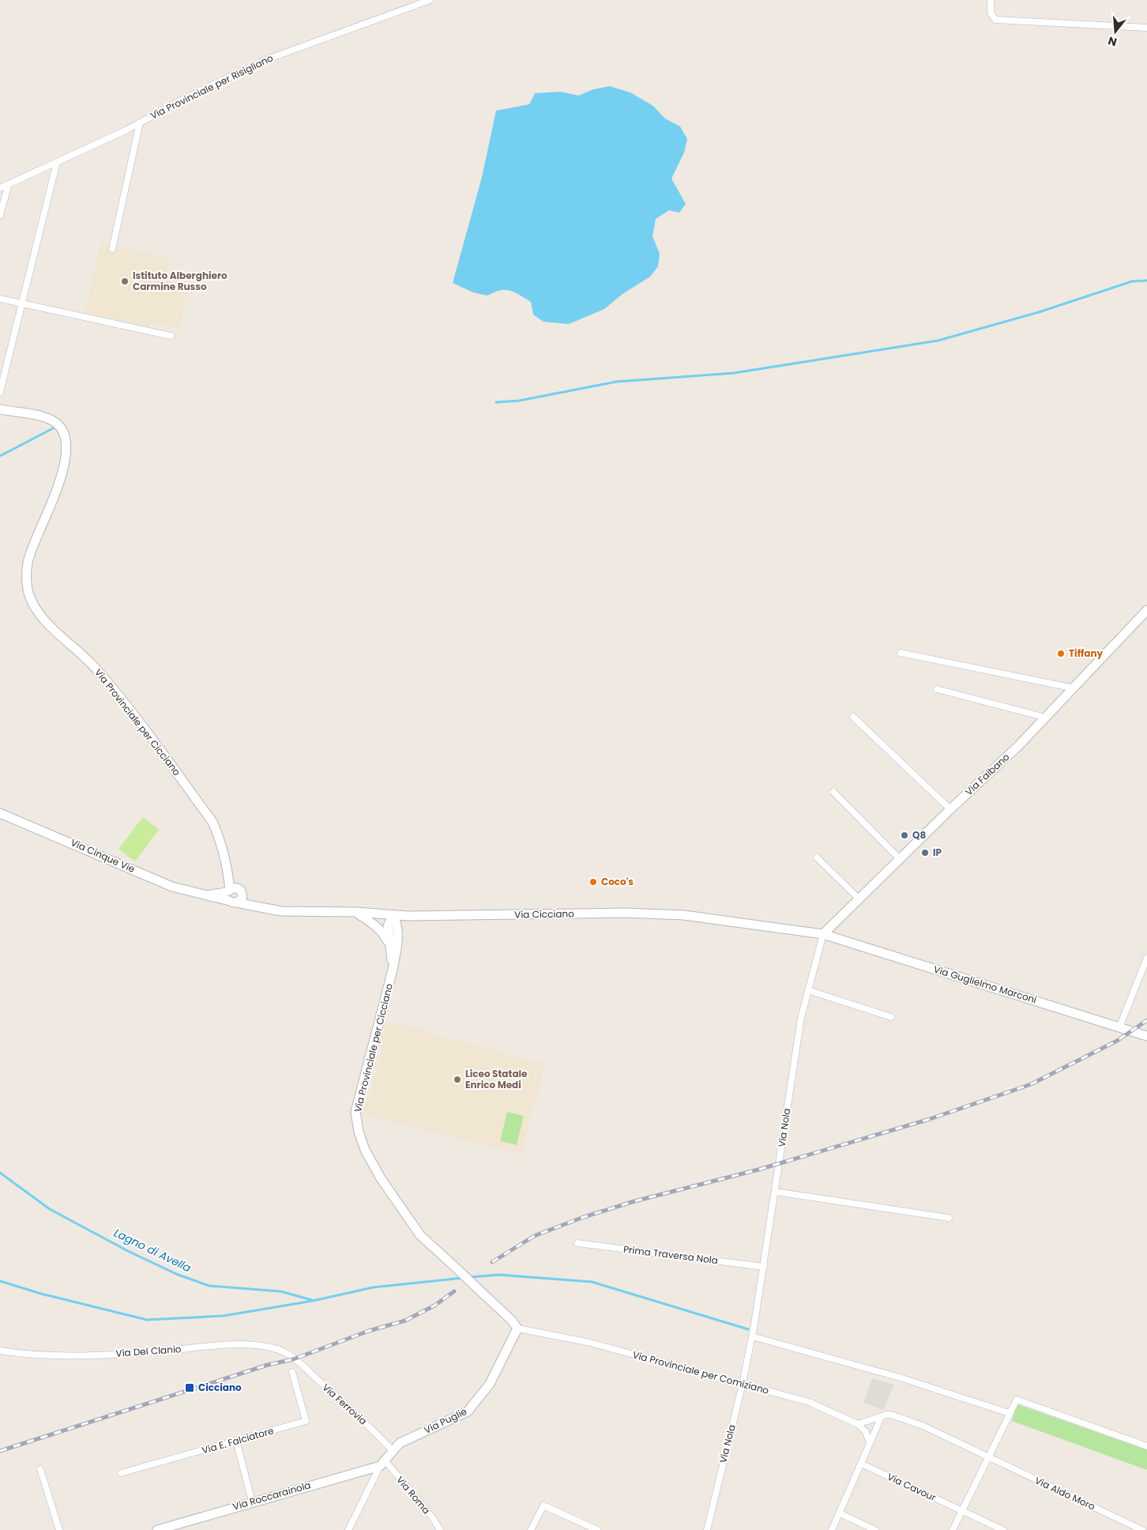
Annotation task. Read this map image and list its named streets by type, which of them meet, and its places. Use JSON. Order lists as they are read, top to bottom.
{
  "streets": {
    "street": [
      "Via Provinciale per Risigliano",
      "Via Provinciale per Cicciano",
      "Via Faibano",
      "Via Cinque Vie",
      "Via Cicciano",
      "Via Guglielmo Marconi",
      "Via Nola",
      "Prima Traversa Nola",
      "Via Del Clanio",
      "Via Provinciale per Comiziano",
      "Via Ferrovia",
      "Via Puglie",
      "Via E. Falciatore",
      "Via Cavour",
      "Via Aldo Moro",
      "Via Roma",
      "Via Roccarainola"
    ]
  },
  "crossings": [
    ["Via Provinciale per Cicciano", "Via Cinque Vie"],
    ["Via Provinciale per Cicciano", "Via Cicciano"],
    ["Via Provinciale per Cicciano", "Via Provinciale per Comiziano"],
    ["Via Provinciale per Cicciano", "Via Puglie"],
    ["Via Faibano", "Via Cicciano"],
    ["Via Faibano", "Via Guglielmo Marconi"],
    ["Via Faibano", "Via Nola"],
    ["Via Cinque Vie", "Via Cicciano"],
    ["Via Cicciano", "Via Guglielmo Marconi"],
    ["Via Cicciano", "Via Nola"],
    ["Via Guglielmo Marconi", "Via Nola"],
    ["Via Nola", "Prima Traversa Nola"],
    ["Via Nola", "Via Provinciale per Comiziano"],
    ["Via Del Clanio", "Via Ferrovia"],
    ["Via Provinciale per Comiziano", "Via Puglie"],
    ["Via Ferrovia", "Via Puglie"],
    ["Via Puglie", "Via Roma"],
    ["Via Puglie", "Via Roccarainola"],
    ["Via Roma", "Via Roccarainola"]
  ],
  "water": ["Lagno di Avella"],
  "places": {
    "other": [
      "Istituto Alberghiero Carmine Russo",
      "Tiffany",
      "Q8",
      "IP",
      "Coco's",
      "Liceo Statale Enrico Medi"
    ],
    "transit": ["Cicciano"]
  },
  "north": "bottom"
}
